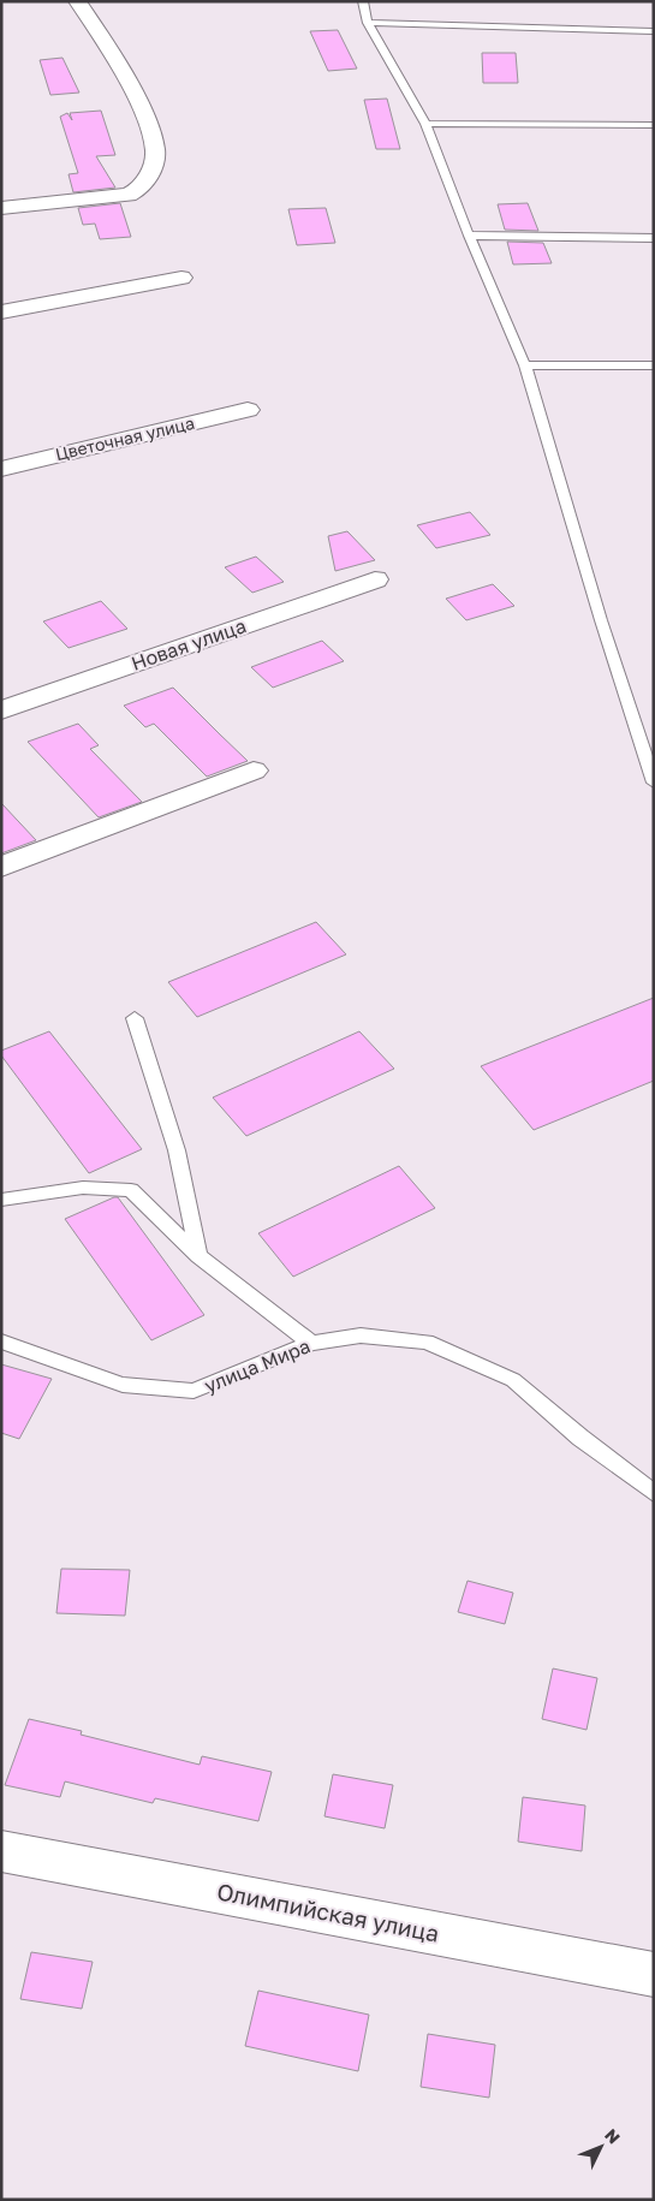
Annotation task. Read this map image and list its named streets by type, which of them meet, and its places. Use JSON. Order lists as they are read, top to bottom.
{
  "streets": {
    "street": ["Цветочная улица", "Новая улица", "Олимпийская улица"],
    "lane": ["улица Мира"]
  },
  "north": "top right"
}
